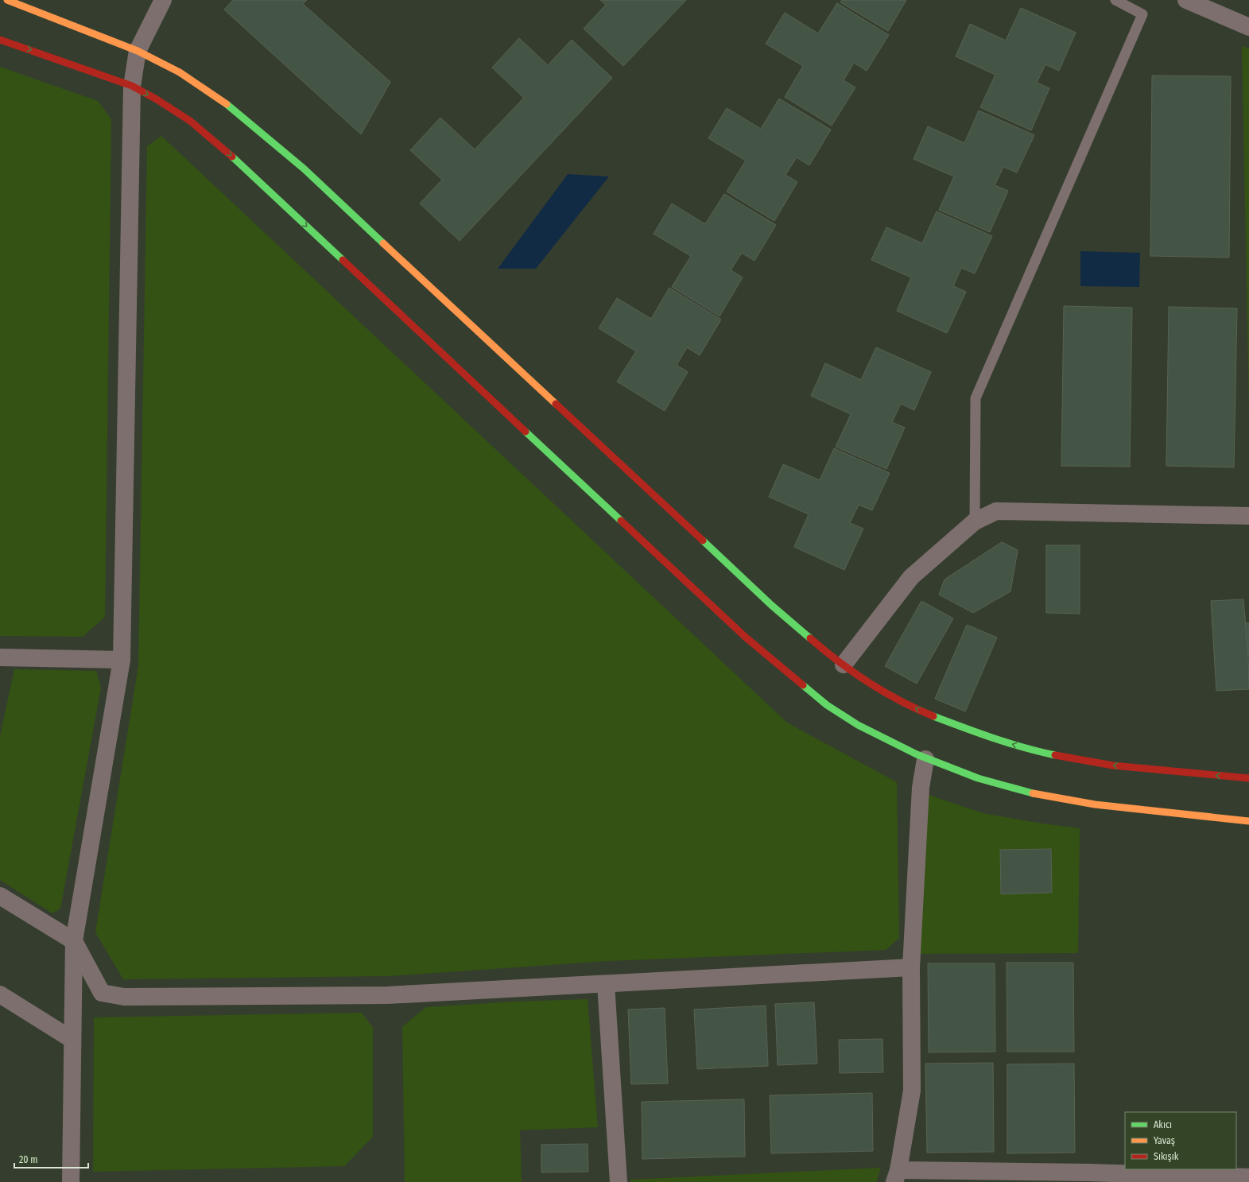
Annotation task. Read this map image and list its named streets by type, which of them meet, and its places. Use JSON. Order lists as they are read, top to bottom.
{
  "legend": ["Akıcı", "Yavaş", "Sıkışık"],
  "scale_bar": "20 m"
}
